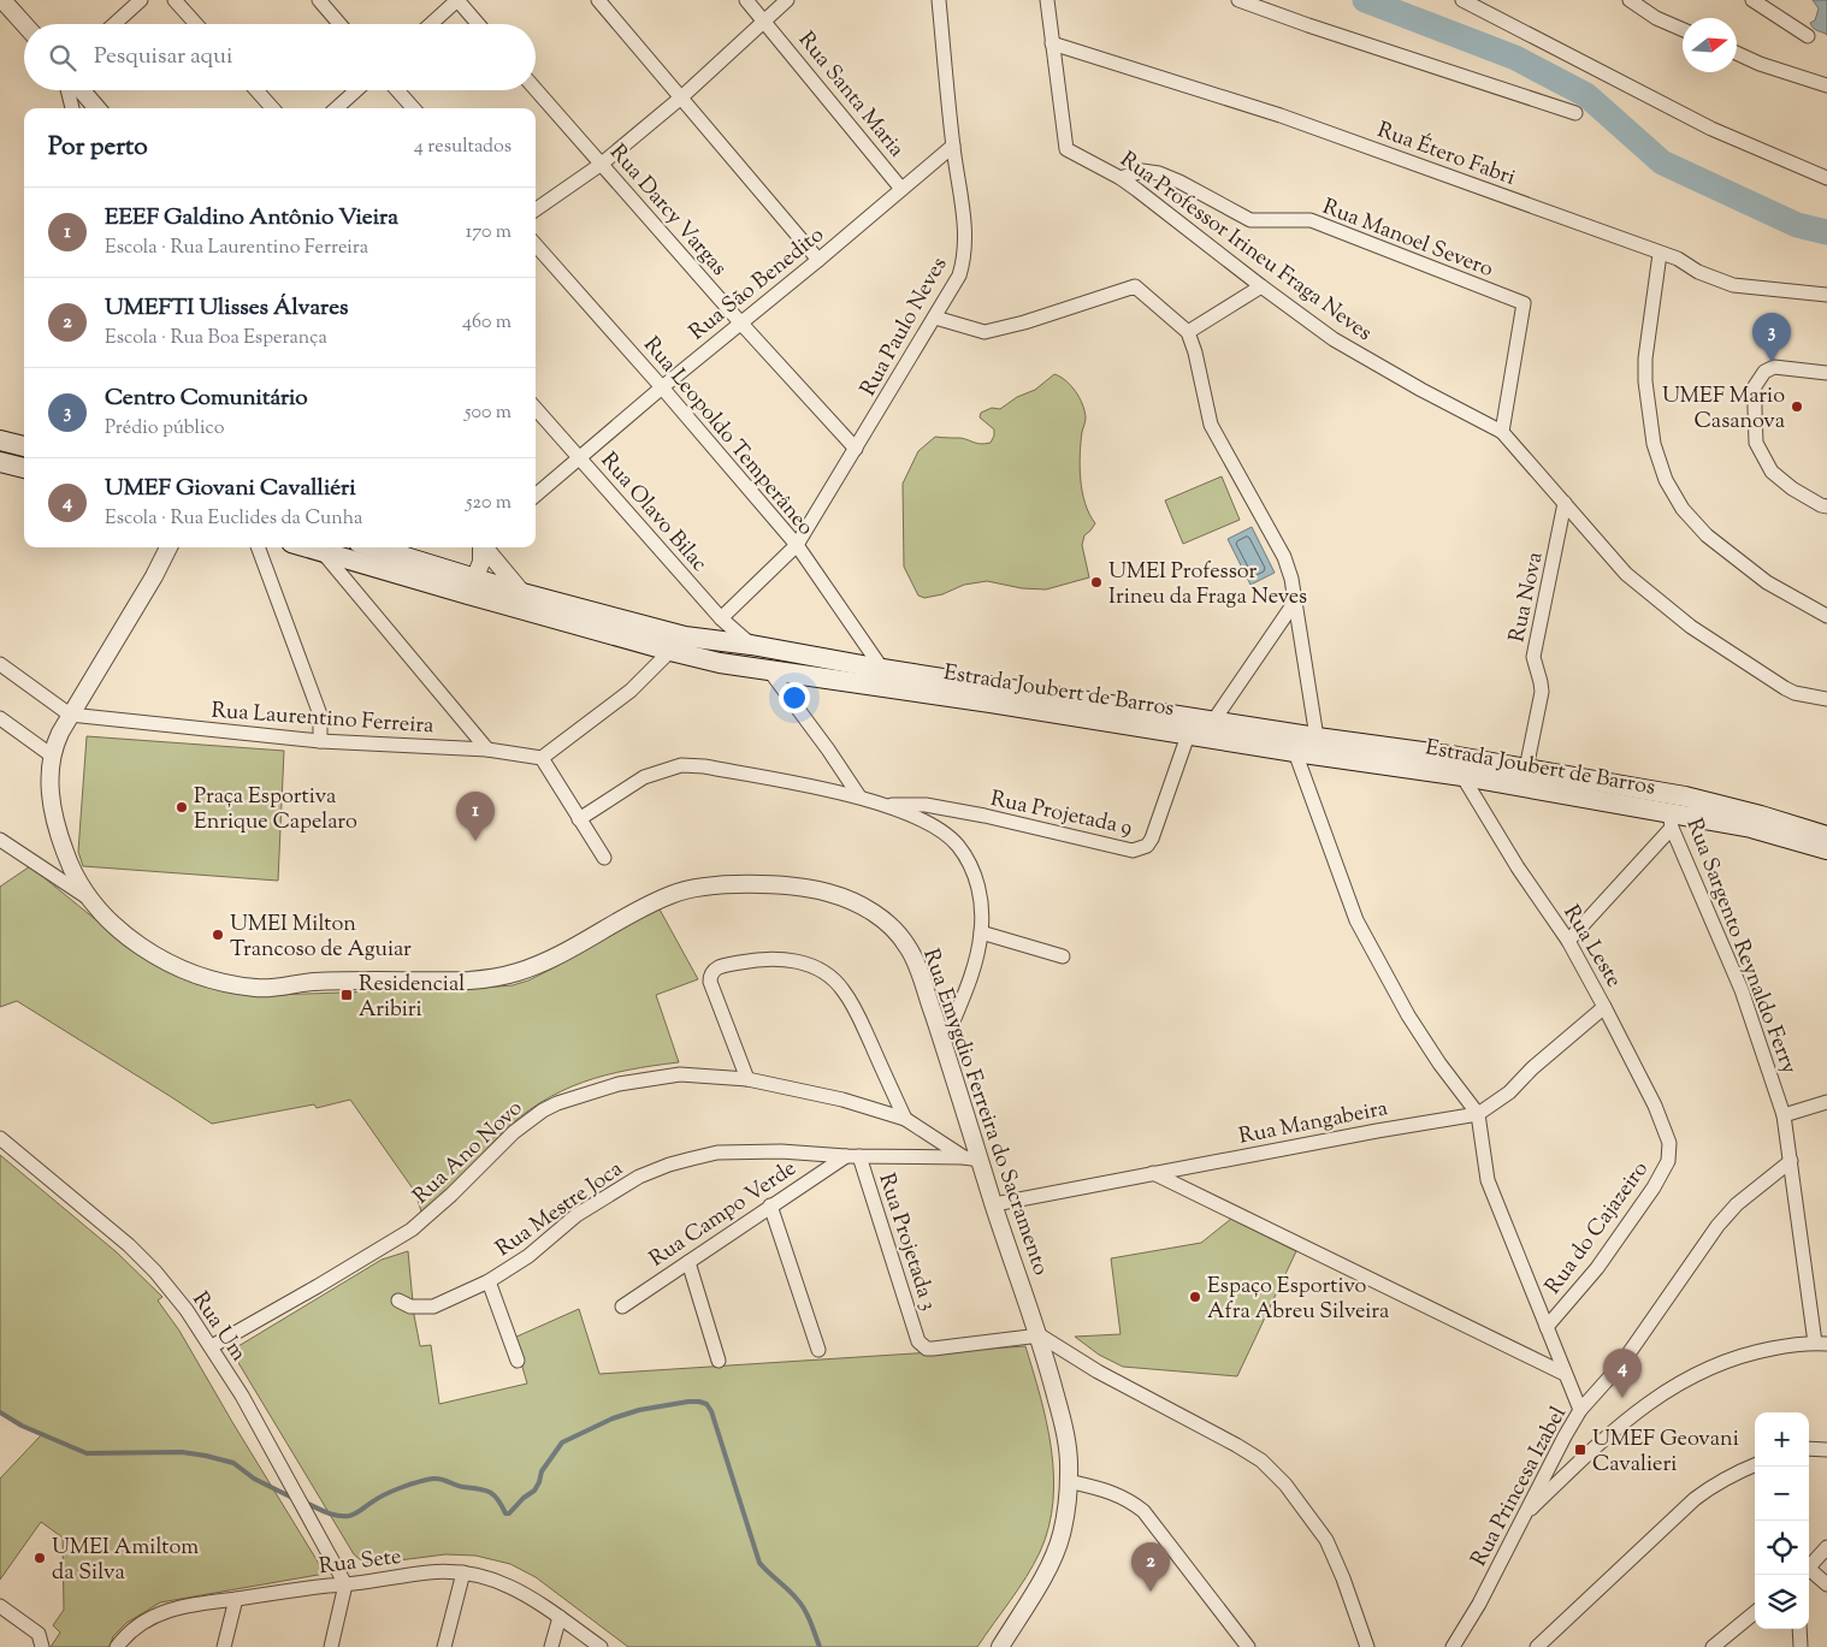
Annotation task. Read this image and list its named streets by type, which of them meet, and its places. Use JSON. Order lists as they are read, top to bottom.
{
  "streets": {
    "main road": ["Estrada Joubert de Barros"],
    "street": [
      "Rua Santa Maria",
      "Rua Étero Fabri",
      "Rua Darcy Vargas",
      "Rua Manoel Severo",
      "Rua Professor Irineu Fraga Neves",
      "Rua São Benedito",
      "Rua Paulo Neves",
      "Rua Leopoldo Temperâneo",
      "Rua Olavo Bilac",
      "Rua Nova",
      "Rua Laurentino Ferreira",
      "Rua Projetada 9",
      "Rua Leste",
      "Rua Sargento Reynaldo Ferry",
      "Rua Emygdio Ferreira do Sacramento",
      "Rua Mangabeira",
      "Rua Ano Novo",
      "Rua Mestre Joca",
      "Rua Campo Verde",
      "Rua do Cajazeiro",
      "Rua Projetada 3",
      "Rua Um",
      "Rua Princesa Izabel",
      "Rua Sete"
    ]
  },
  "crossings": [
    ["Rua Santa Maria", "Rua São Benedito"],
    ["Rua Étero Fabri", "Rua Professor Irineu Fraga Neves"],
    ["Rua Darcy Vargas", "Rua São Benedito"],
    ["Rua Darcy Vargas", "Rua Paulo Neves"],
    ["Rua Manoel Severo", "Rua Professor Irineu Fraga Neves"],
    ["Rua Professor Irineu Fraga Neves", "Rua Nova"],
    ["Rua São Benedito", "Rua Paulo Neves"],
    ["Rua São Benedito", "Rua Leopoldo Temperâneo"],
    ["Rua São Benedito", "Rua Olavo Bilac"],
    ["Rua Paulo Neves", "Rua Leopoldo Temperâneo"],
    ["Rua Paulo Neves", "Rua Olavo Bilac"],
    ["Rua Leopoldo Temperâneo", "Estrada Joubert de Barros"],
    ["Rua Olavo Bilac", "Estrada Joubert de Barros"],
    ["Rua Nova", "Estrada Joubert de Barros"],
    ["Estrada Joubert de Barros", "Rua Projetada 9"],
    ["Estrada Joubert de Barros", "Rua Leste"],
    ["Estrada Joubert de Barros", "Rua Sargento Reynaldo Ferry"],
    ["Rua Laurentino Ferreira", "Rua Emygdio Ferreira do Sacramento"],
    ["Rua Leste", "Rua Mangabeira"],
    ["Rua Leste", "Rua do Cajazeiro"],
    ["Rua Sargento Reynaldo Ferry", "Rua Princesa Izabel"],
    ["Rua Emygdio Ferreira do Sacramento", "Rua Mangabeira"],
    ["Rua Emygdio Ferreira do Sacramento", "Rua Ano Novo"],
    ["Rua Emygdio Ferreira do Sacramento", "Rua Mestre Joca"],
    ["Rua Emygdio Ferreira do Sacramento", "Rua Projetada 3"],
    ["Rua Ano Novo", "Rua Mestre Joca"],
    ["Rua Ano Novo", "Rua Um"],
    ["Rua Mestre Joca", "Rua Campo Verde"],
    ["Rua Mestre Joca", "Rua Projetada 3"],
    ["Rua Campo Verde", "Rua Projetada 3"],
    ["Rua Um", "Rua Sete"]
  ],
  "places": {
    "other": [
      "UMEF Mario Casanova",
      "UMEI Professor Irineu da Fraga Neves",
      "Praça Esportiva Enrique Capelaro",
      "UMEI Milton Trancoso de Aguiar",
      "Espaço Esportivo Afra Abreu Silveira",
      "UMEI Amiltom da Silva"
    ],
    "transit": ["Residencial Aribiri", "UMEF Geovani Cavalieri"]
  },
  "north": "right",
  "page": {
    "search": "Pesquisar aqui",
    "heading": ["Por perto", "4 resultados"],
    "list": [
      {
        "mark": "1",
        "name": "EEEF Galdino Antônio Vieira",
        "note": "Escola · Rua Laurentino Ferreira",
        "value": "170 m"
      },
      {
        "mark": "2",
        "name": "UMEFTI Ulisses Álvares",
        "note": "Escola · Rua Boa Esperança",
        "value": "460 m"
      },
      {
        "mark": "3",
        "name": "Centro Comunitário",
        "note": "Prédio público",
        "value": "500 m"
      },
      {
        "mark": "4",
        "name": "UMEF Giovani Cavalliéri",
        "note": "Escola · Rua Euclides da Cunha",
        "value": "520 m"
      }
    ],
    "pins": [
      "3",
      "1",
      "4",
      "2"
    ],
    "map_buttons": ["+", "−"]
  }
}
